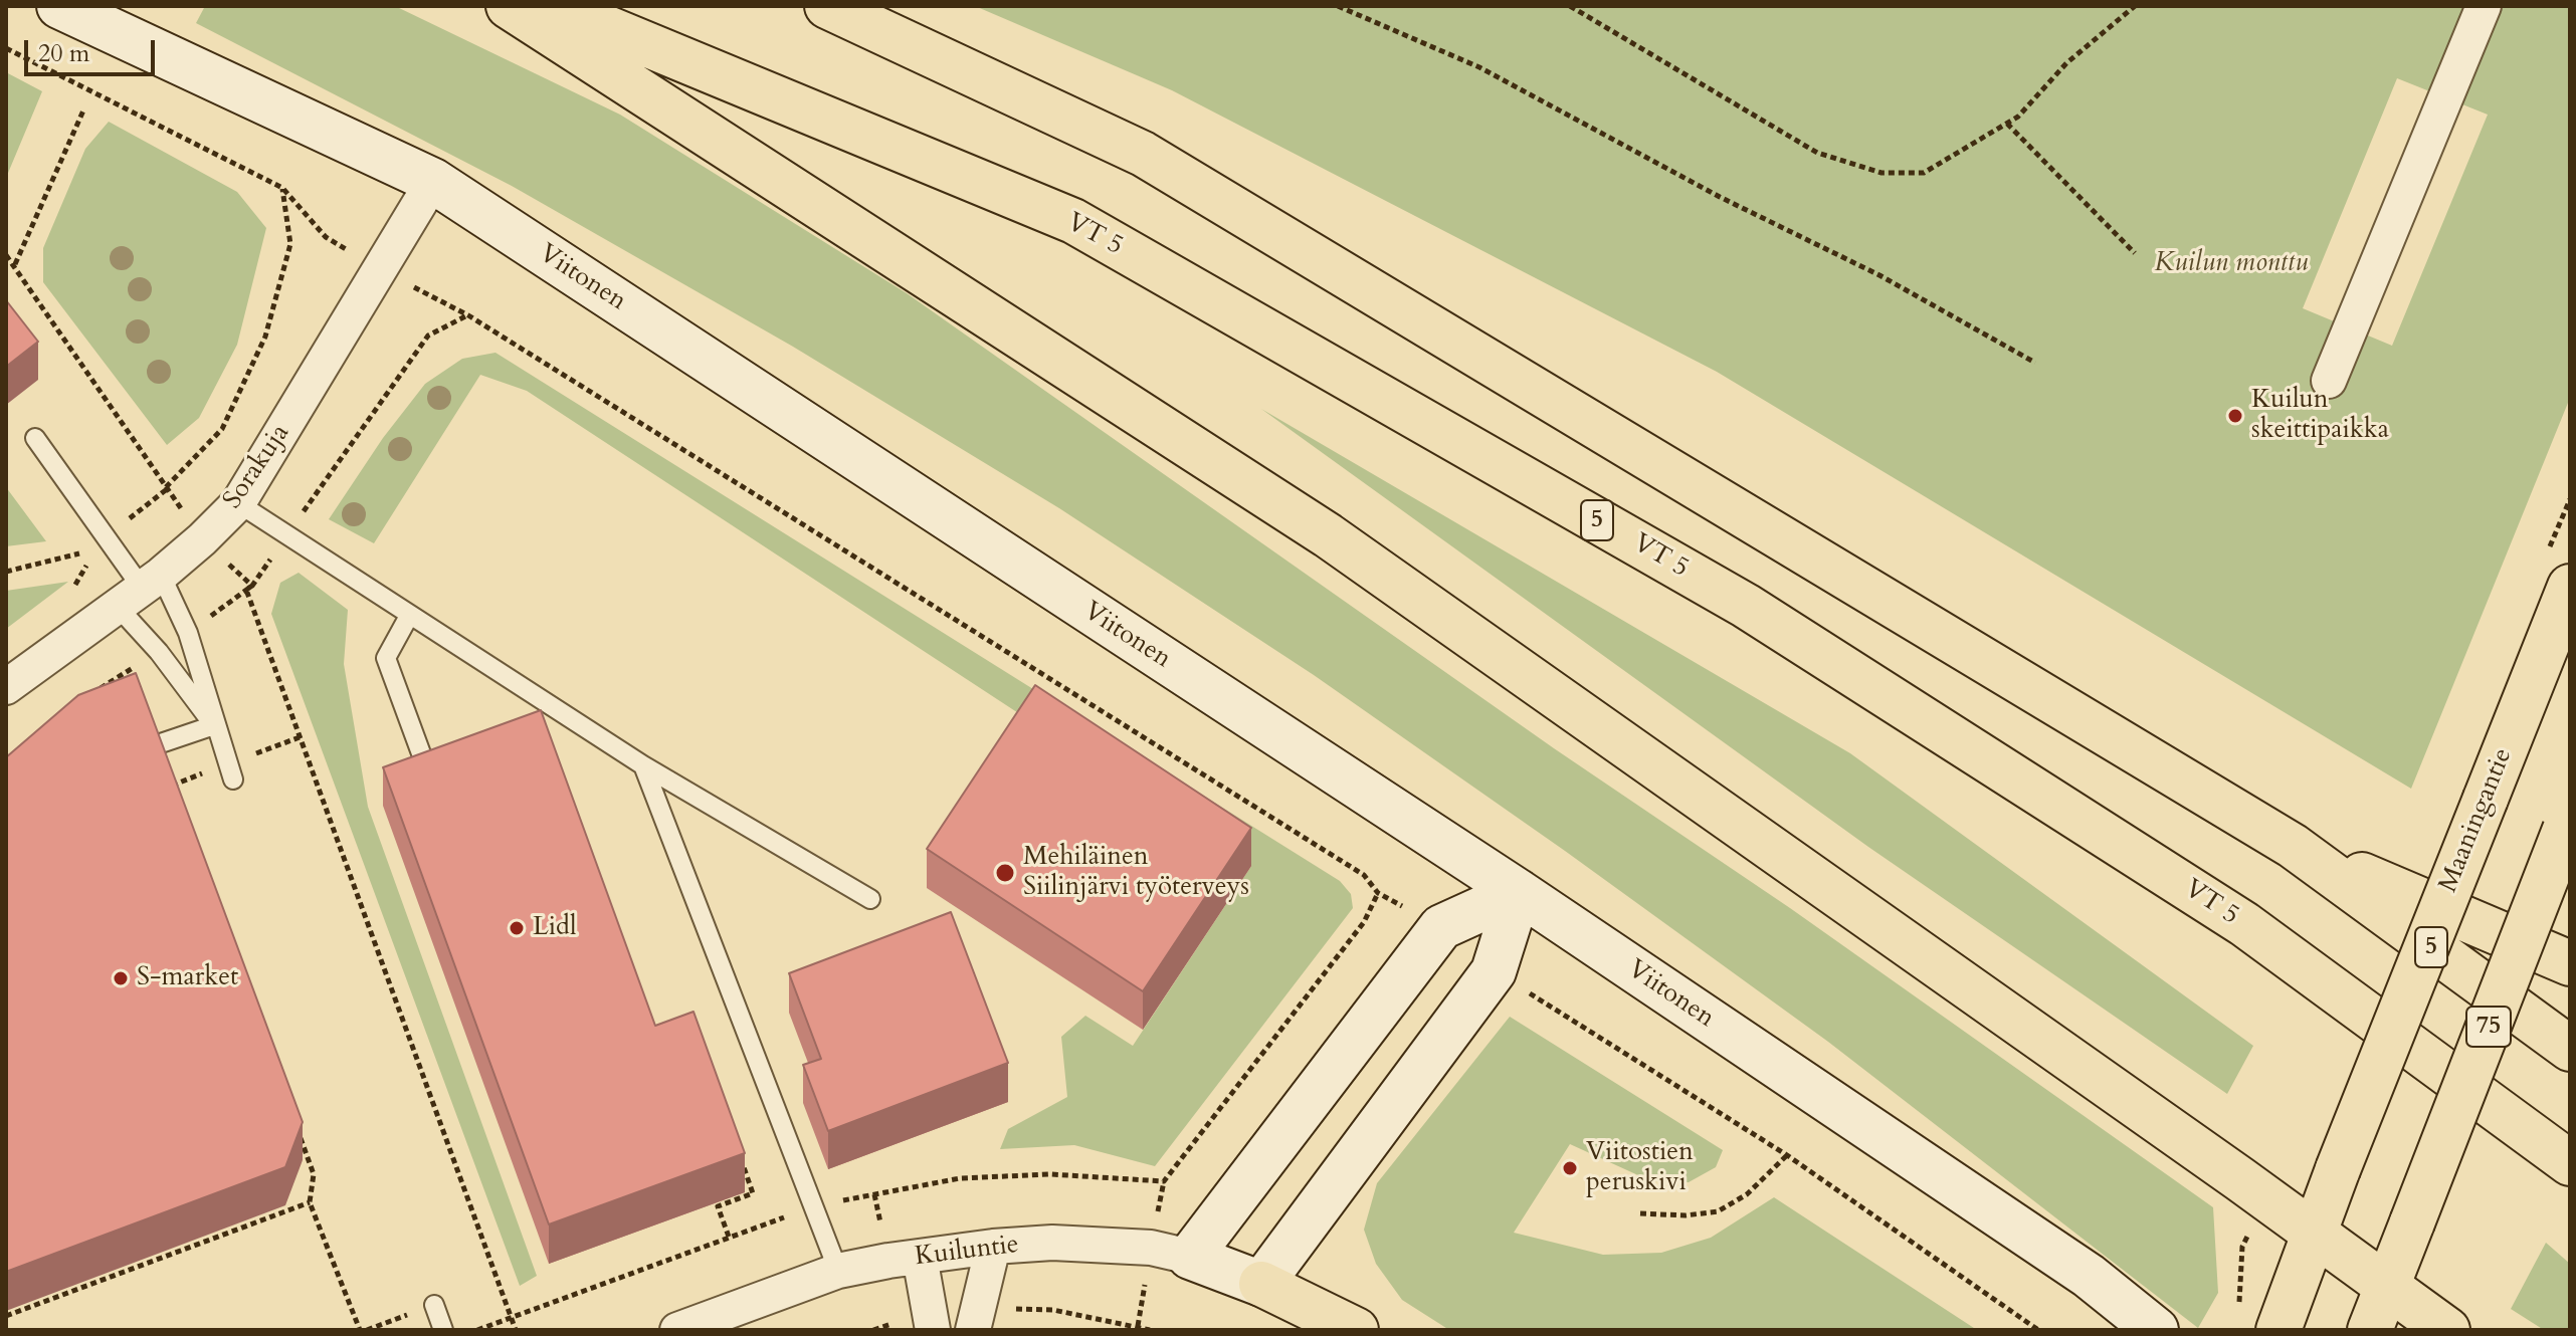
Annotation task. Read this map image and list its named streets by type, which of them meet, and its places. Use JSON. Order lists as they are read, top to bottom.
{
  "streets": {
    "main road": [
      "VT 5",
      "Viitonen",
      "5",
      "Maaningantie",
      "75",
      "Kuiluntie"
    ],
    "street": ["Sorakuja"]
  },
  "crossings": [
    ["Viitonen", "Sorakuja"]
  ],
  "parks": ["Kuilun monttu"],
  "places": [
    "Kuilun skeittipaikka",
    "Mehiläinen Siilinjärvi työterveys",
    "Lidl",
    "S-market",
    "Viitostien peruskivi"
  ],
  "scale_bar": "20 m"
}
